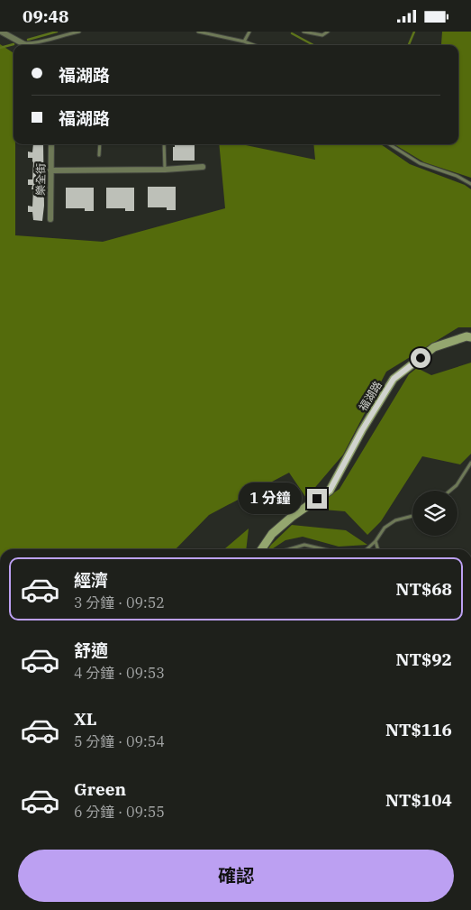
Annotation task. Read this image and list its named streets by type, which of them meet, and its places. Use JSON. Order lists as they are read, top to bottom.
{
  "streets": {
    "street": ["樂全街", "福湖路"]
  },
  "page": {
    "status": "09:48",
    "banner": ["福湖路", "福湖路"],
    "bubble": "1 分鐘",
    "list": [
      {
        "name": "經濟",
        "note": "3 分鐘 · 09:52",
        "value": "NT$68"
      },
      {
        "name": "舒適",
        "note": "4 分鐘 · 09:53",
        "value": "NT$92"
      },
      {
        "name": "XL",
        "note": "5 分鐘 · 09:54",
        "value": "NT$116"
      },
      {
        "name": "Green",
        "note": "6 分鐘 · 09:55",
        "value": "NT$104"
      }
    ],
    "buttons": "確認"
  }
}
